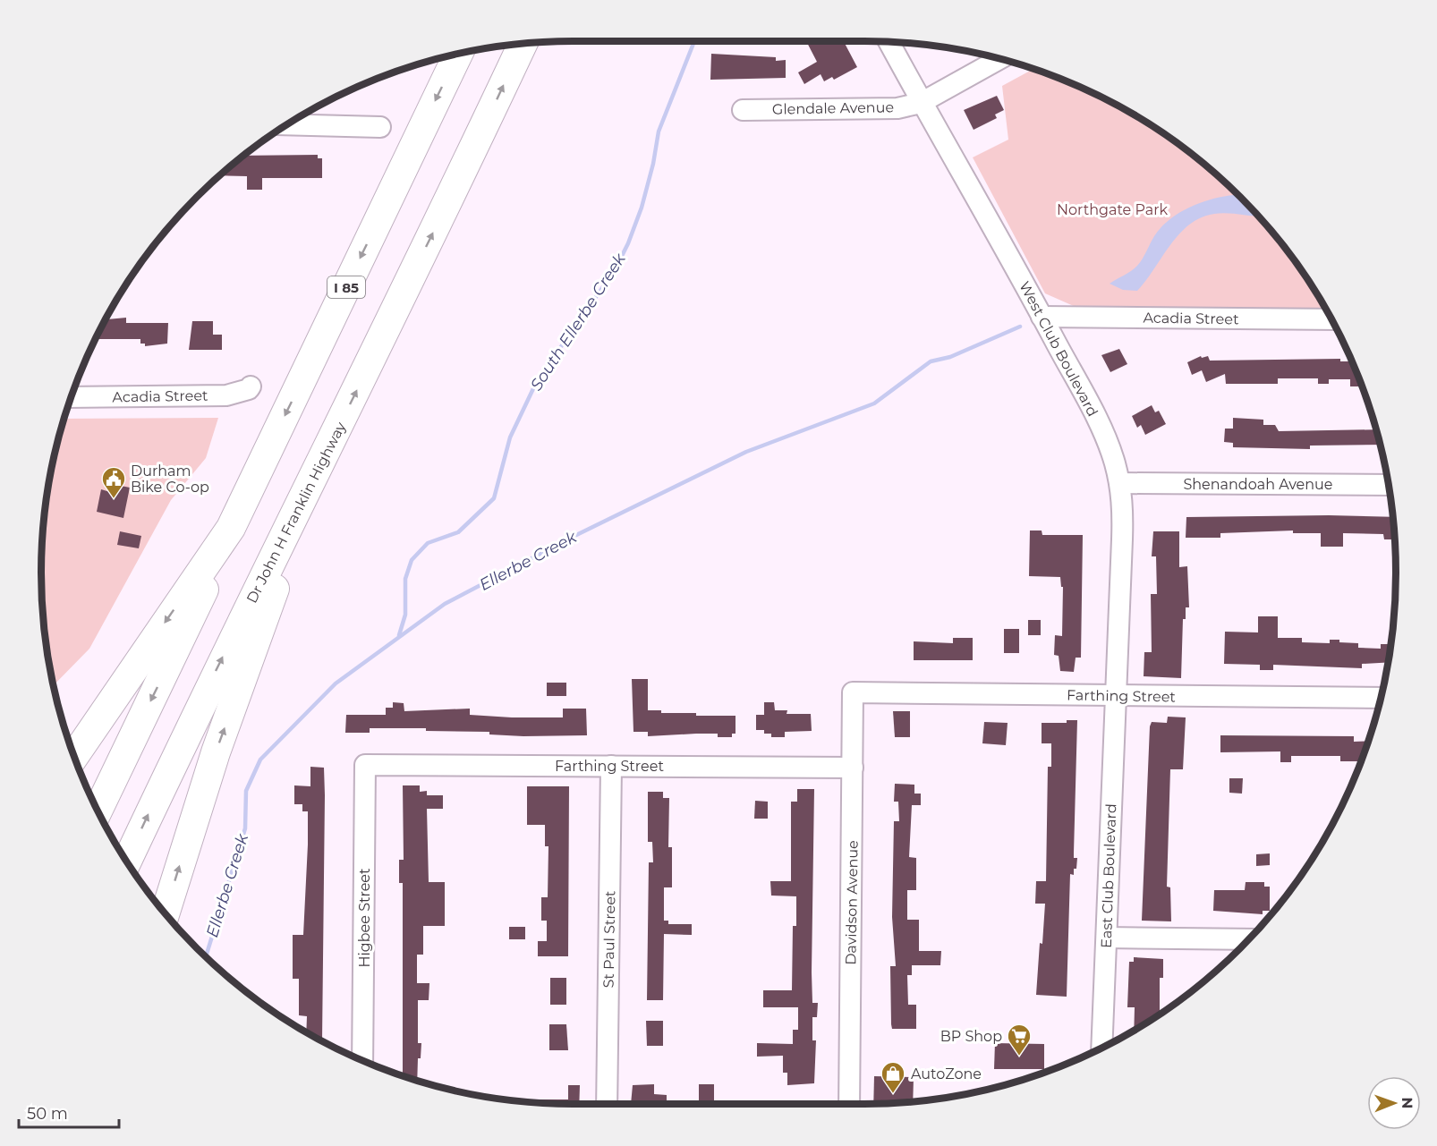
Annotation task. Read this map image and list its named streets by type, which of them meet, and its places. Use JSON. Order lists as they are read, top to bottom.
{
  "streets": {
    "highway": ["I 85", "Dr John H Franklin Highway"],
    "street": [
      "Glendale Avenue",
      "Acadia Street",
      "West Club Boulevard",
      "Shenandoah Avenue",
      "Farthing Street",
      "East Club Boulevard",
      "Davidson Avenue",
      "Higbee Street",
      "St Paul Street"
    ]
  },
  "crossings": [
    ["Glendale Avenue", "West Club Boulevard"],
    ["Acadia Street", "West Club Boulevard"],
    ["West Club Boulevard", "Shenandoah Avenue"],
    ["West Club Boulevard", "Farthing Street"],
    ["West Club Boulevard", "East Club Boulevard"],
    ["Farthing Street", "East Club Boulevard"],
    ["Farthing Street", "Davidson Avenue"],
    ["Farthing Street", "Higbee Street"],
    ["Farthing Street", "St Paul Street"]
  ],
  "water": ["South Ellerbe Creek", "Ellerbe Creek"],
  "parks": ["Northgate Park"],
  "places": {
    "public building": ["Durham Bike Co-op"],
    "supermarket": ["BP Shop"],
    "shop": ["AutoZone"]
  },
  "scale_bar": "50 m",
  "north": "right"
}
